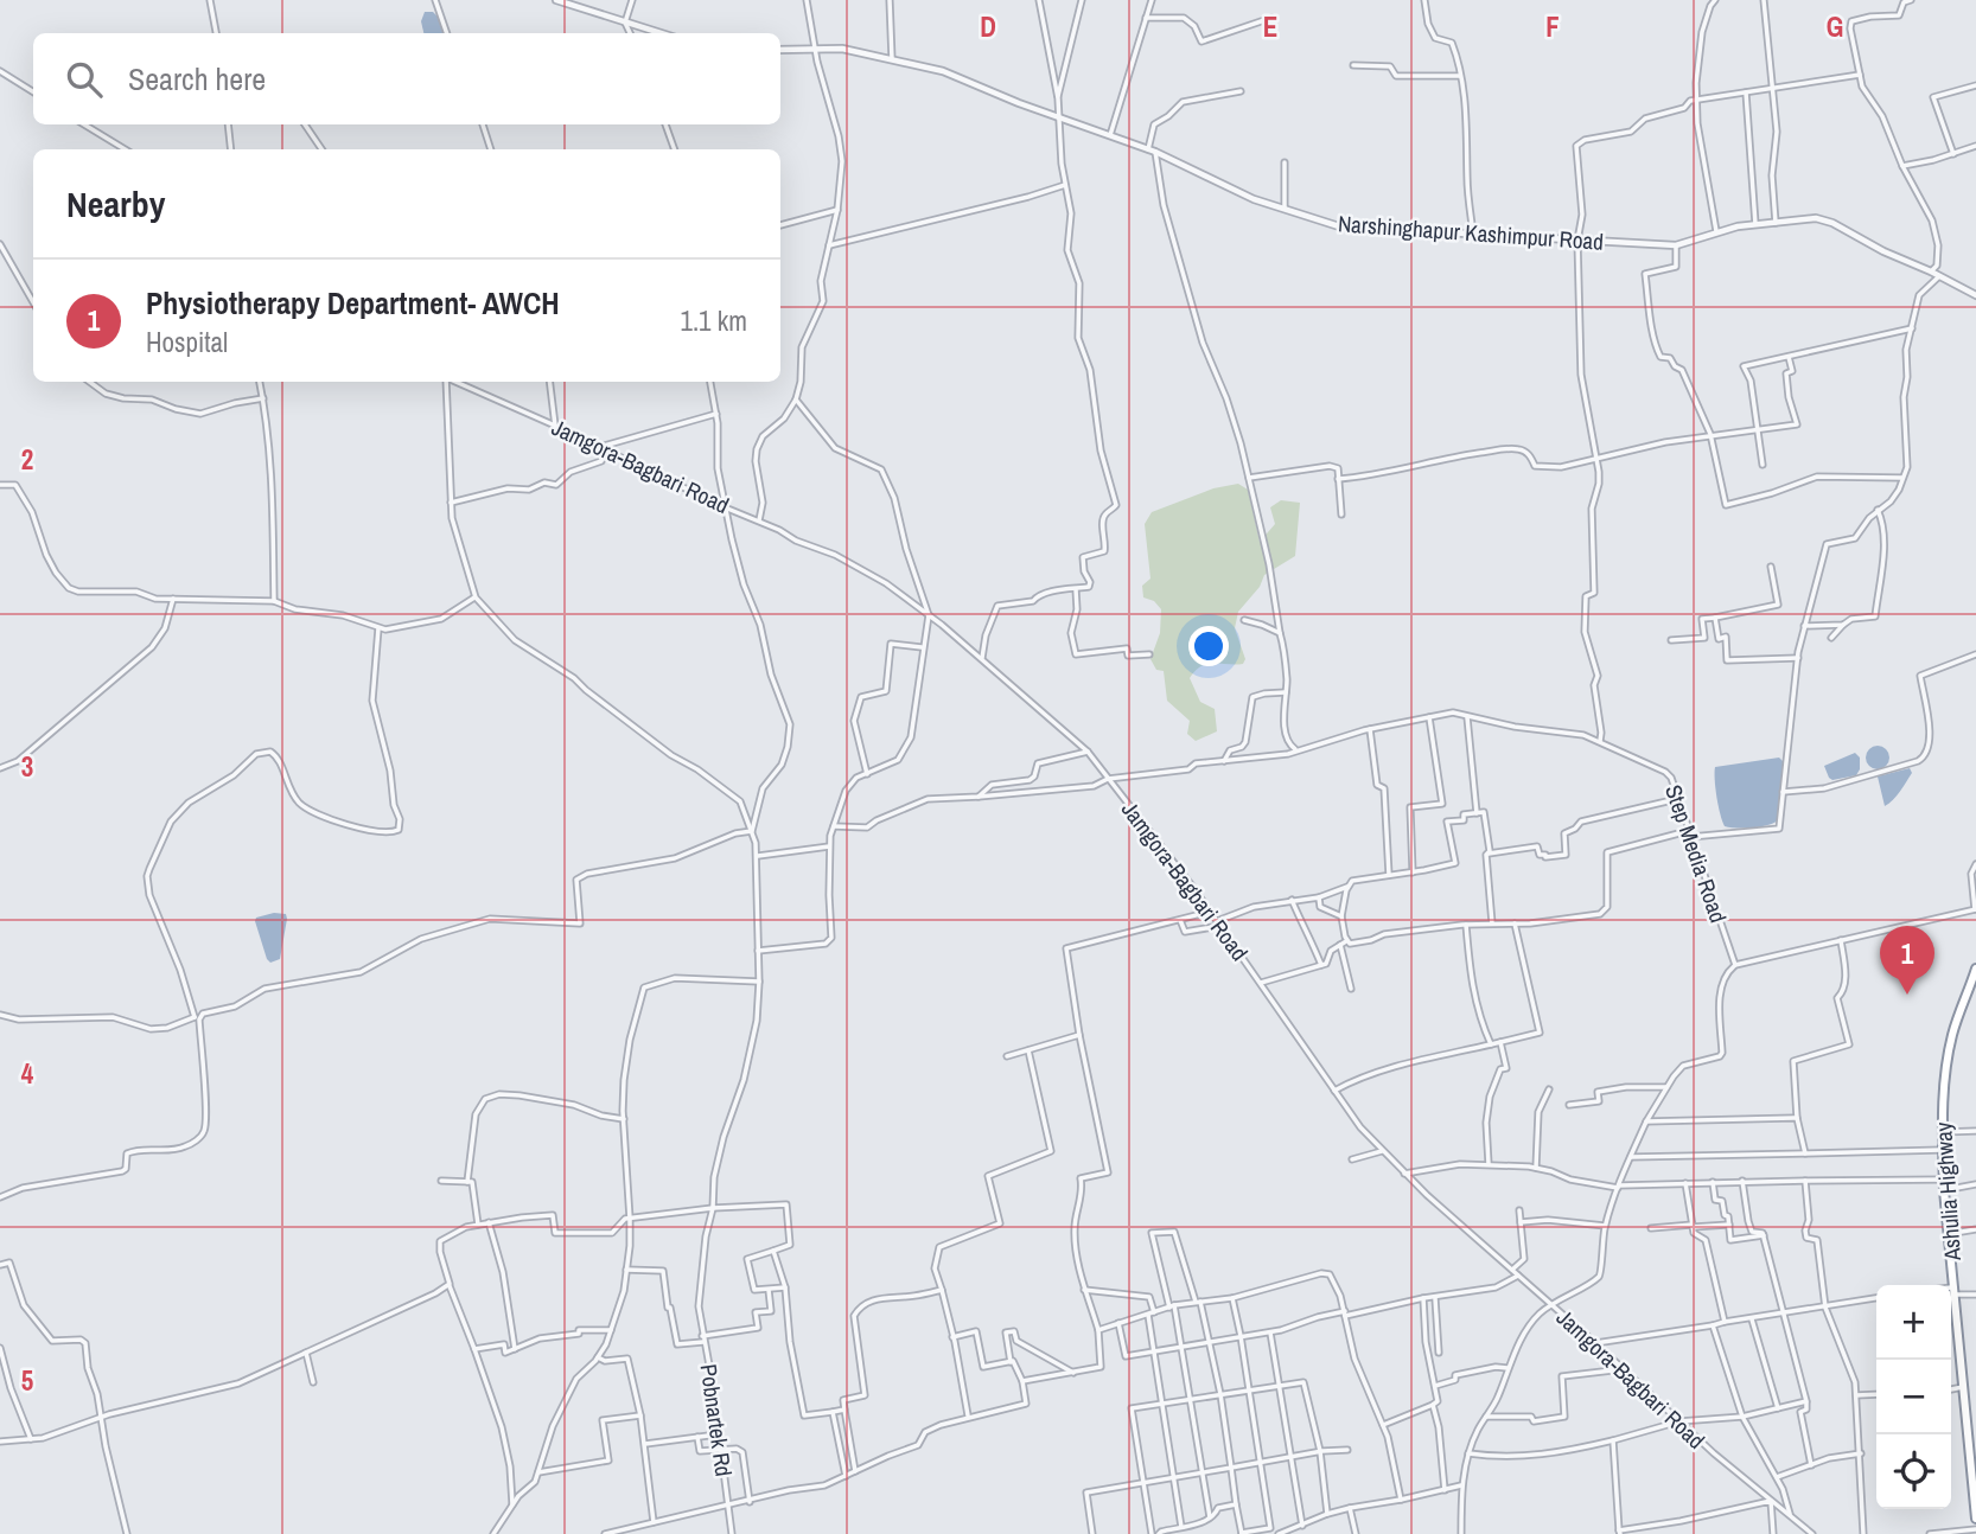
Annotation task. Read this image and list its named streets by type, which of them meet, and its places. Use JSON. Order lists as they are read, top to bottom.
{
  "streets": {
    "highway": ["Ashulia Highway"],
    "street": [
      "Narshinghapur Kashimpur Road",
      "Jamgora-Bagbari Road",
      "Step Media Road",
      "Pobnartek Rd"
    ]
  },
  "crossings": [
    ["Jamgora-Bagbari Road", "Step Media Road"]
  ],
  "page": {
    "search": "Search here",
    "heading": "Nearby",
    "list": [
      {
        "mark": "1",
        "name": "Physiotherapy Department- AWCH",
        "note": "Hospital",
        "value": "1.1 km"
      }
    ],
    "pins": "1",
    "map_buttons": ["+", "−"]
  },
  "grid": {
    "columns": [
      "D",
      "E",
      "F",
      "G"
    ],
    "rows": [
      "2",
      "3",
      "4",
      "5"
    ]
  }
}
